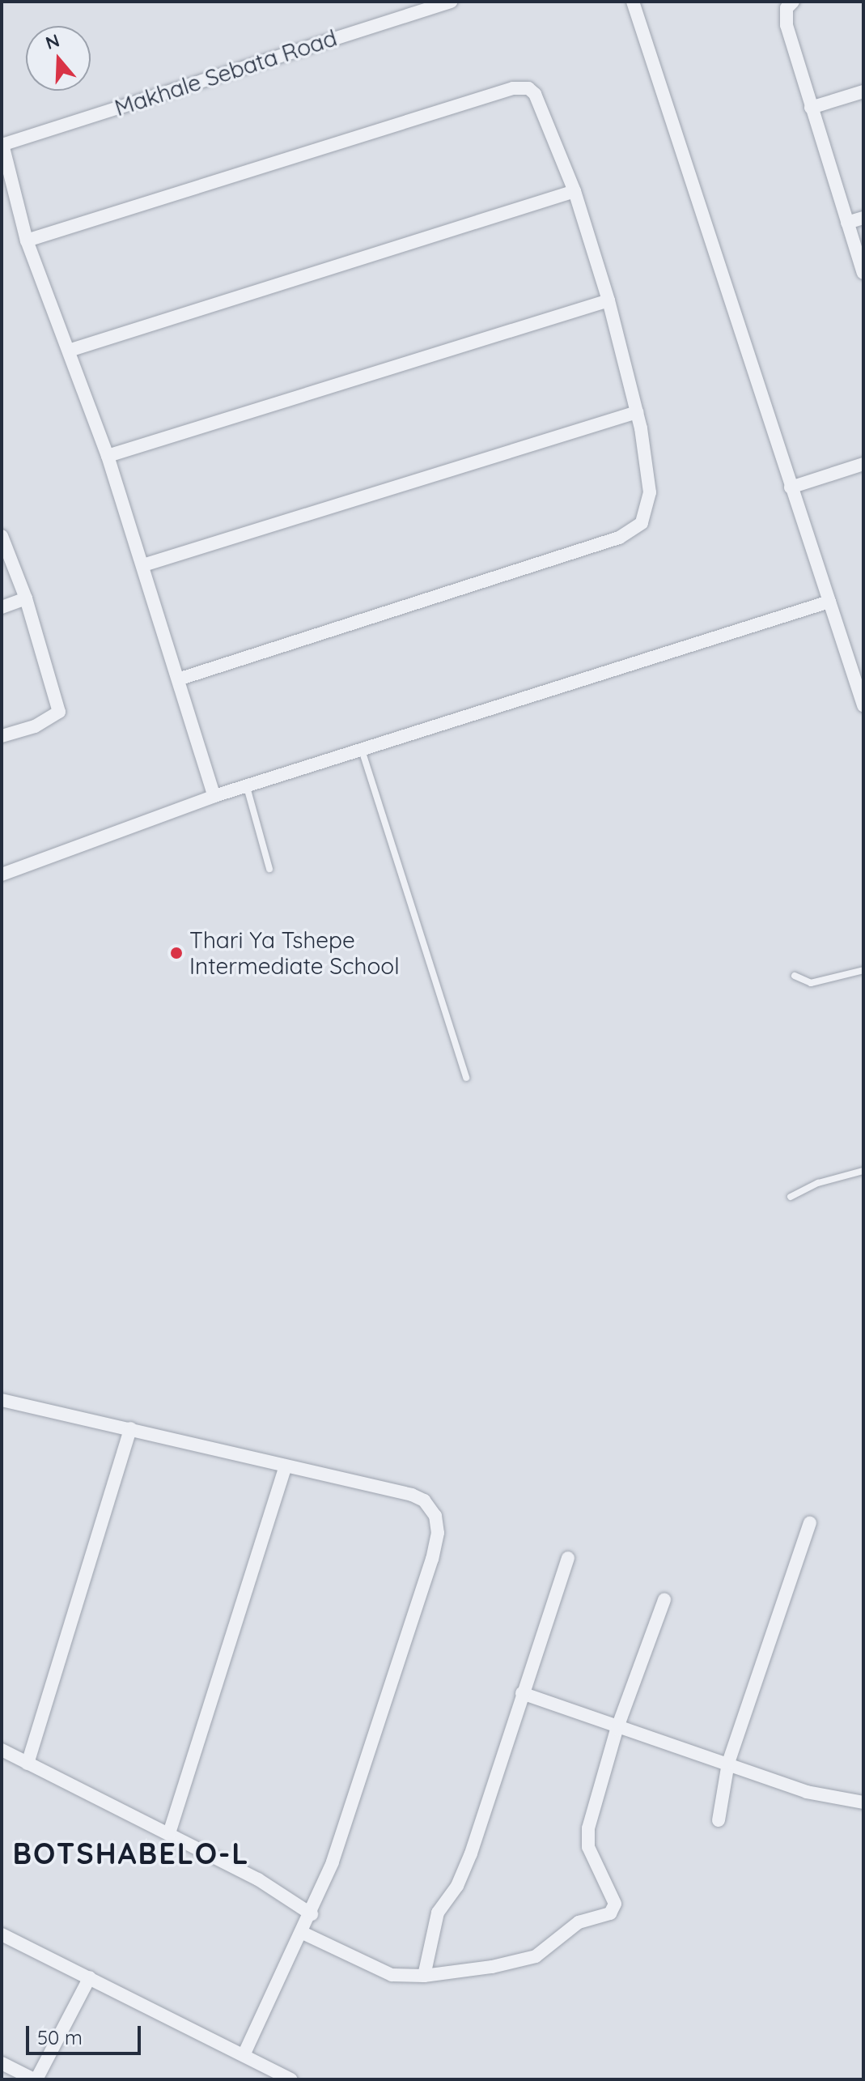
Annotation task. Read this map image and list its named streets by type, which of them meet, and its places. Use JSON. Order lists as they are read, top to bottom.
{
  "streets": {
    "street": ["Makhale Sebata Road"]
  },
  "districts": ["BOTSHABELO-L"],
  "places": ["Thari Ya Tshepe Intermediate School"],
  "scale_bar": "50 m",
  "north": "top"
}
